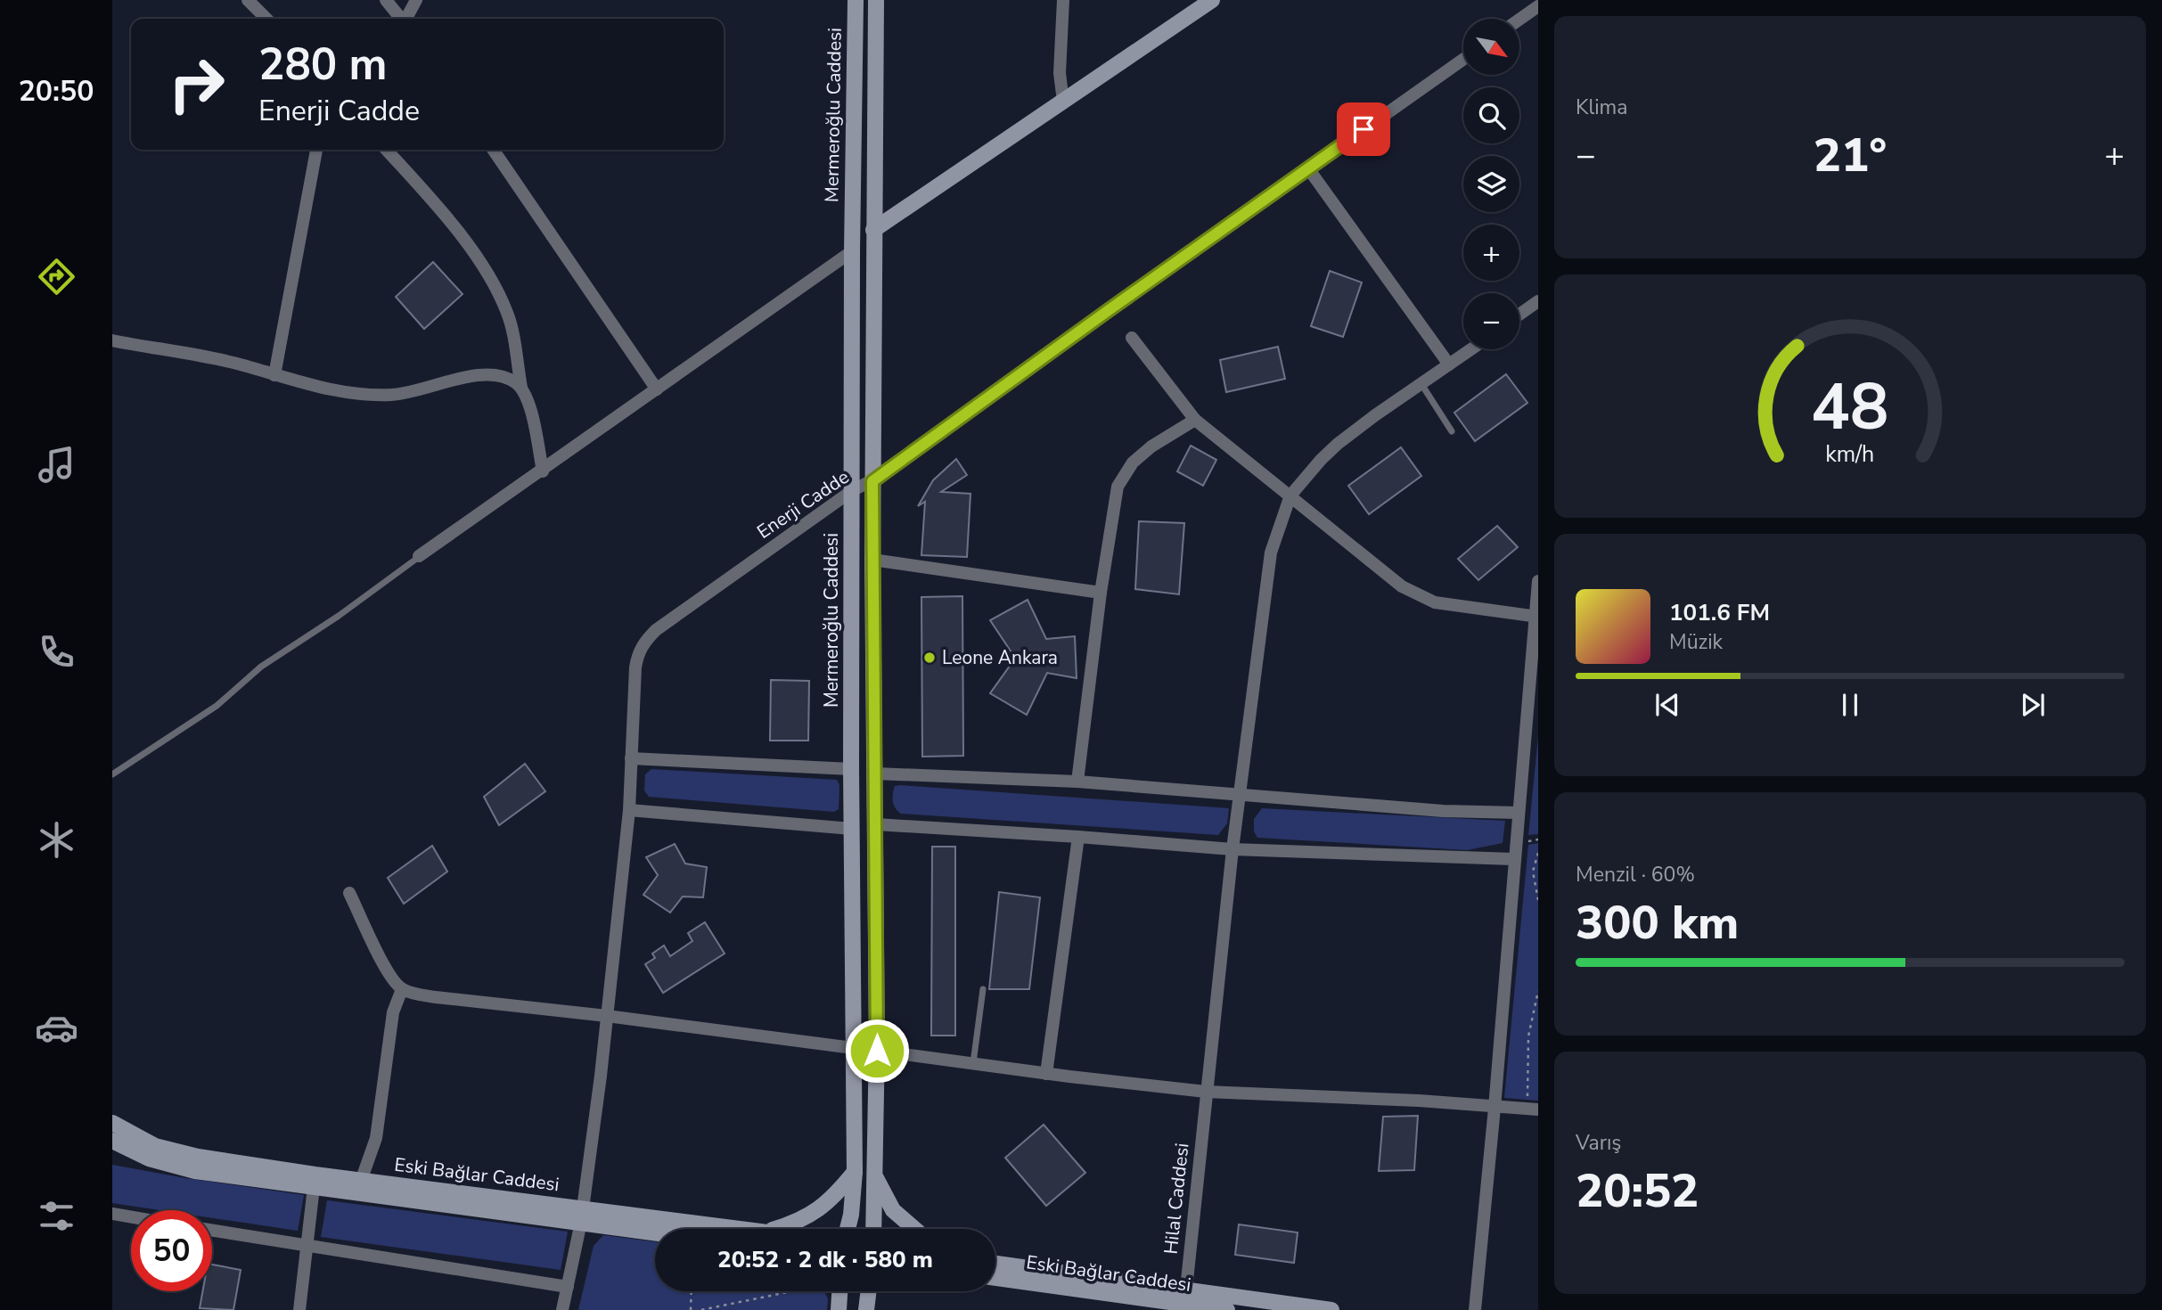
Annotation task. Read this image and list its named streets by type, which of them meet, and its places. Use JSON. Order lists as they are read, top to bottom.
{
  "streets": {
    "main road": ["Mermeroğlu Caddesi", "Eski Bağlar Caddesi"],
    "street": ["Enerji Cadde", "Hilal Caddesi"]
  },
  "crossings": [
    ["Mermeroğlu Caddesi", "Enerji Cadde"],
    ["Eski Bağlar Caddesi", "Hilal Caddesi"]
  ],
  "places": ["Leone Ankara"],
  "north": "bottom right",
  "page": {
    "tabs": "20:50",
    "tile": [
      "Klima",
      ["Menzil · 60%", "300 km"],
      ["Varış", "20:52"]
    ],
    "map_buttons": ["+", "−"],
    "turn": ["280 m", "Enerji Cadde"],
    "heat": ["−", "21°", "+"],
    "song": ["101.6 FM", "Müzik"],
    "limit": "50",
    "trip": "20:52 · 2 dk · 580 m",
    "gauge": ["48", "km/h"]
  }
}
